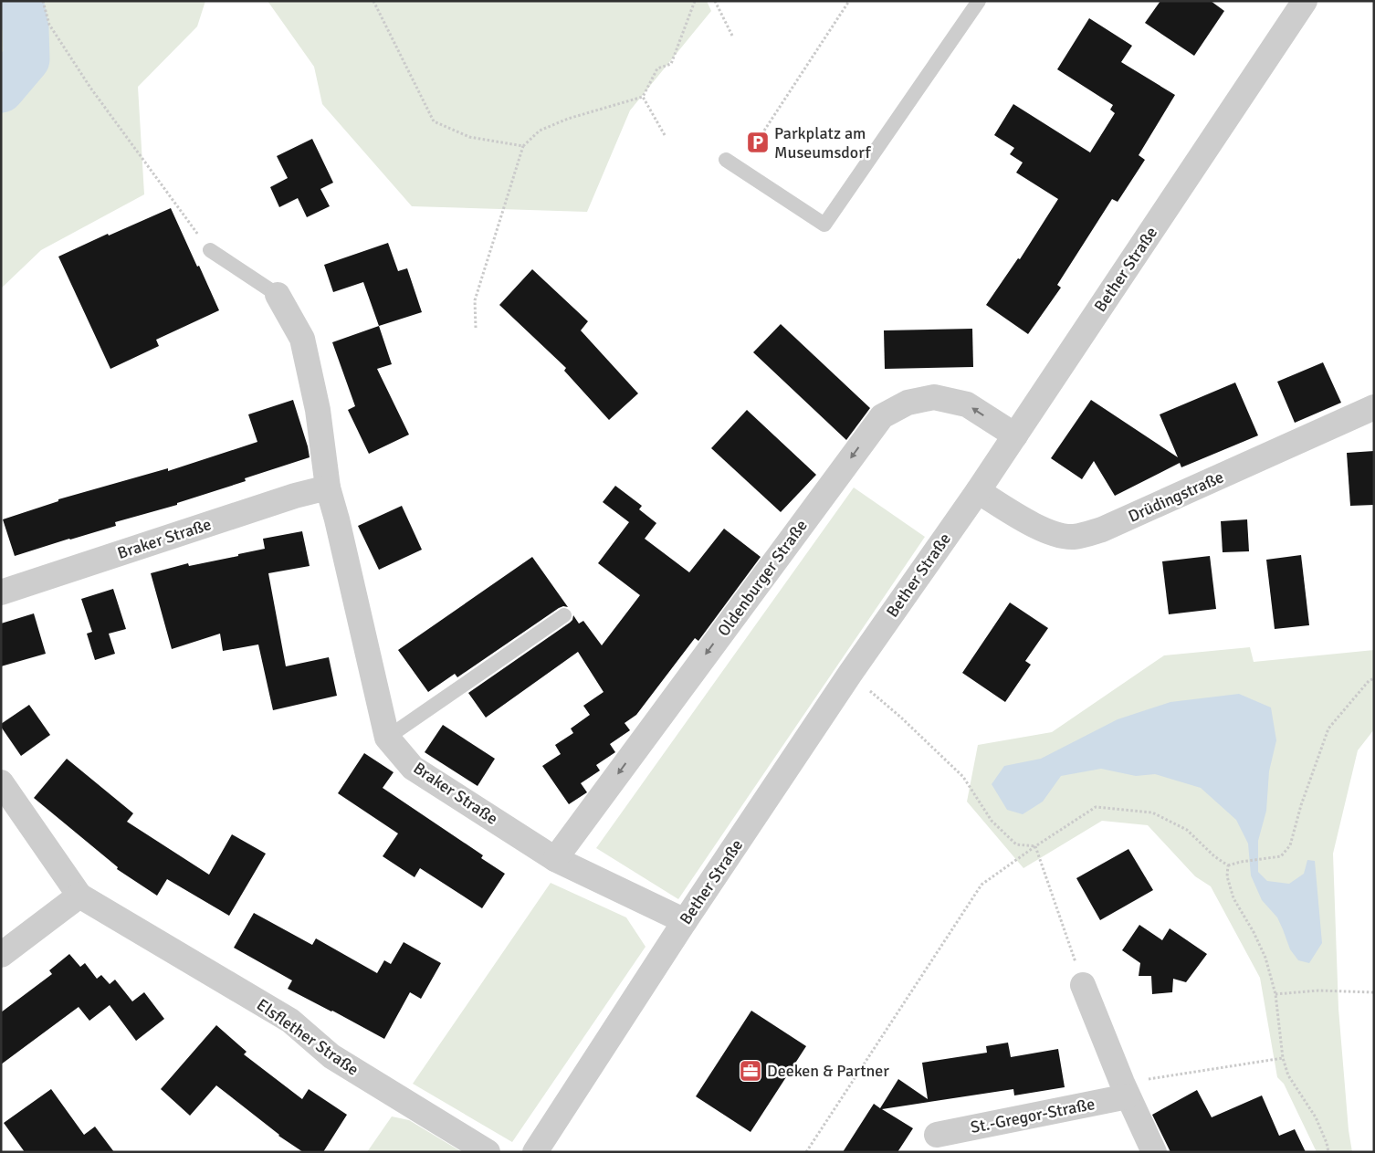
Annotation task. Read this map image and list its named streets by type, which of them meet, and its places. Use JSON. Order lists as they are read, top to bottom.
{
  "streets": {
    "street": [
      "Bether Straße",
      "Drüdingstraße",
      "Braker Straße",
      "Oldenburger Straße",
      "Elsflether Straße",
      "St.-Gregor-Straße"
    ]
  },
  "crossings": [
    ["Bether Straße", "Drüdingstraße"],
    ["Bether Straße", "Braker Straße"],
    ["Bether Straße", "Oldenburger Straße"],
    ["Braker Straße", "Oldenburger Straße"]
  ],
  "one_way": ["Oldenburger Straße"],
  "places": {
    "parking": ["Parkplatz am Museumsdorf"],
    "office": ["Deeken & Partner"]
  }
}
